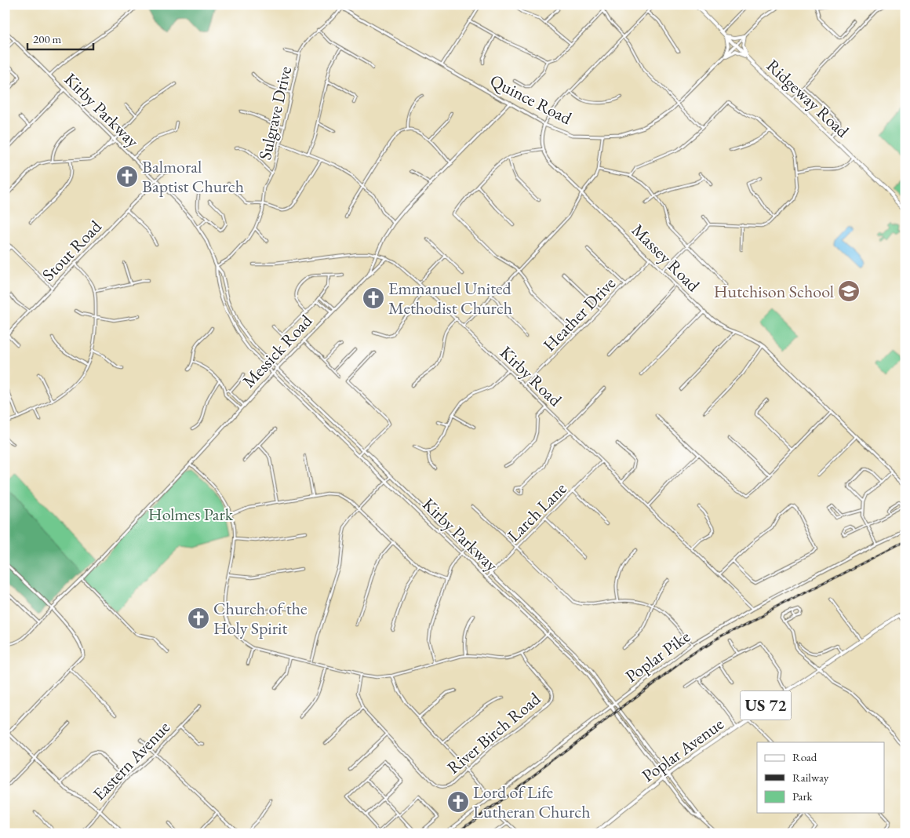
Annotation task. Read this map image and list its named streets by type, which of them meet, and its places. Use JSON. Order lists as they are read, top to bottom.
{
  "streets": {
    "main road": [
      "Ridgeway Road",
      "Quince Road",
      "Kirby Parkway",
      "Stout Road",
      "Massey Road",
      "Messick Road",
      "Poplar Pike",
      "US 72",
      "Poplar Avenue"
    ],
    "street": [
      "Sulgrave Drive",
      "Heather Drive",
      "Kirby Road",
      "Larch Lane",
      "River Birch Road",
      "Eastern Avenue"
    ]
  },
  "crossings": [
    ["Ridgeway Road", "Quince Road"],
    ["Quince Road", "Sulgrave Drive"],
    ["Quince Road", "Messick Road"],
    ["Kirby Parkway", "Sulgrave Drive"],
    ["Kirby Parkway", "Stout Road"],
    ["Kirby Parkway", "Messick Road"],
    ["Kirby Parkway", "Larch Lane"],
    ["Kirby Parkway", "Poplar Pike"],
    ["Kirby Parkway", "Poplar Avenue"],
    ["Massey Road", "Heather Drive"],
    ["Heather Drive", "Kirby Road"],
    ["Messick Road", "Kirby Road"],
    ["Kirby Road", "Larch Lane"],
    ["Kirby Road", "Poplar Pike"]
  ],
  "parks": ["Holmes Park"],
  "places": {
    "church": [
      "Balmoral Baptist Church",
      "Emmanuel United Methodist Church",
      "Church of the Holy Spirit",
      "Lord of Life Lutheran Church"
    ],
    "school or university": ["Hutchison School"]
  },
  "legend": ["Road", "Railway", "Park"],
  "scale_bar": "200 m"
}
